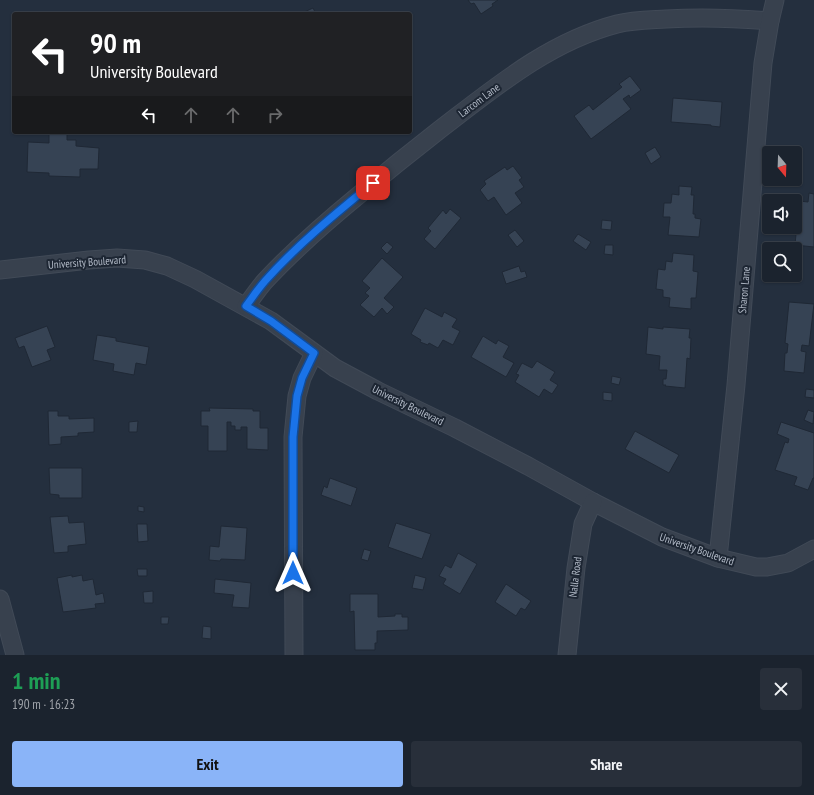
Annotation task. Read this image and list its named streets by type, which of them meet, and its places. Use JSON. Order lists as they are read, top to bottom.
{
  "streets": {
    "street": [
      "Larcom Lane",
      "University Boulevard",
      "Sharon Lane",
      "Nalla Road"
    ]
  },
  "crossings": [
    ["Larcom Lane", "University Boulevard"],
    ["Larcom Lane", "Sharon Lane"],
    ["University Boulevard", "Sharon Lane"],
    ["University Boulevard", "Nalla Road"]
  ],
  "north": "bottom",
  "page": {
    "turn": ["90 m", "University Boulevard"],
    "heading": ["1 min", "190 m · 16:23"],
    "buttons": ["Exit", "Share"]
  }
}
